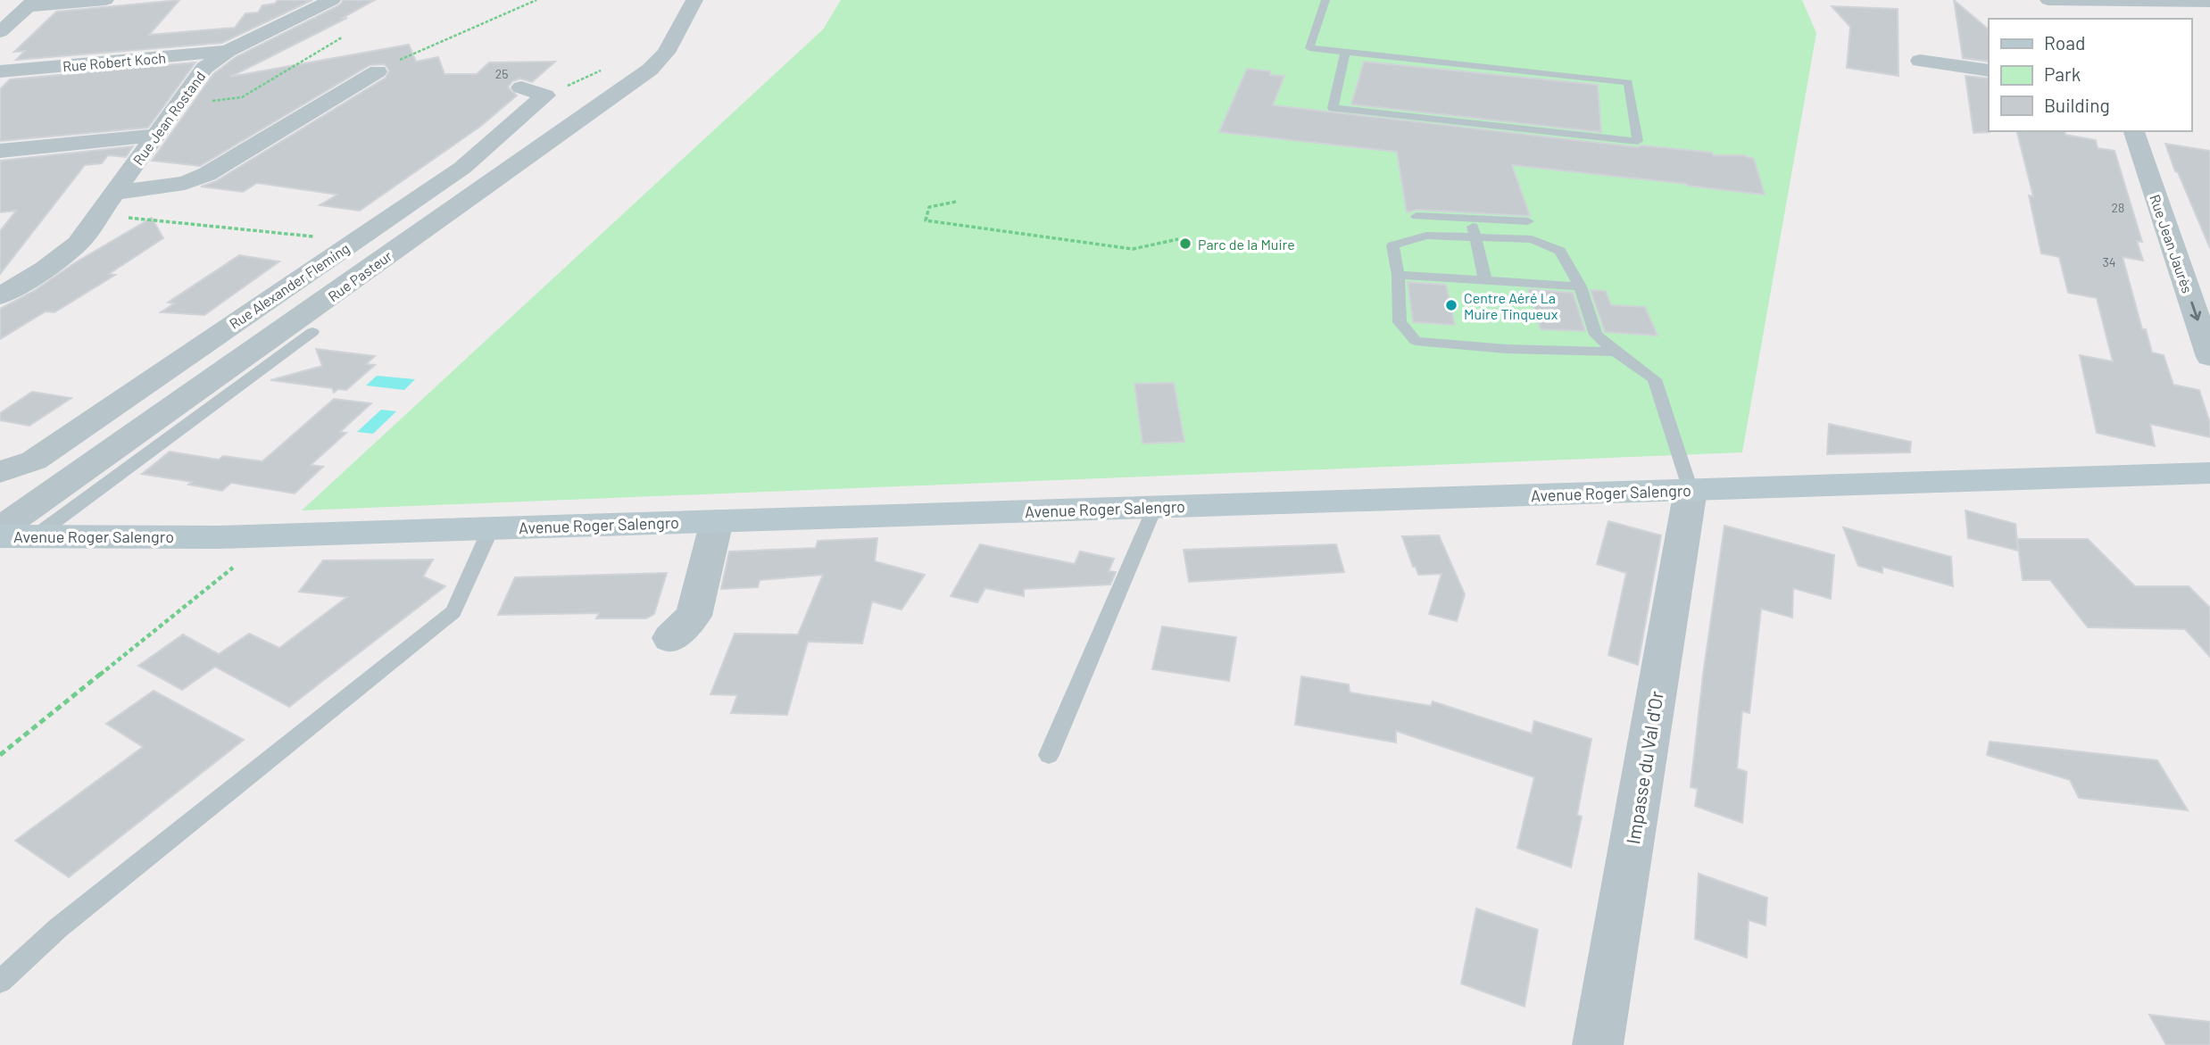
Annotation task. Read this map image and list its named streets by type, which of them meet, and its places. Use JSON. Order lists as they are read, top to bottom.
{
  "streets": {
    "street": [
      "Rue Robert Koch",
      "Rue Jean Rostand",
      "Rue Jean Jaurès",
      "Rue Pasteur",
      "Rue Alexander Fleming",
      "Avenue Roger Salengro",
      "Impasse du Val d'Or"
    ]
  },
  "crossings": [
    ["Rue Robert Koch", "Rue Jean Rostand"],
    ["Rue Pasteur", "Avenue Roger Salengro"],
    ["Avenue Roger Salengro", "Impasse du Val d'Or"]
  ],
  "one_way": ["Rue Jean Jaurès"],
  "places": ["Parc de la Muire", "Centre Aéré La Muire Tinqueux"],
  "house_numbers": ["25", "28", "34"],
  "legend": ["Road", "Park", "Building"]
}
